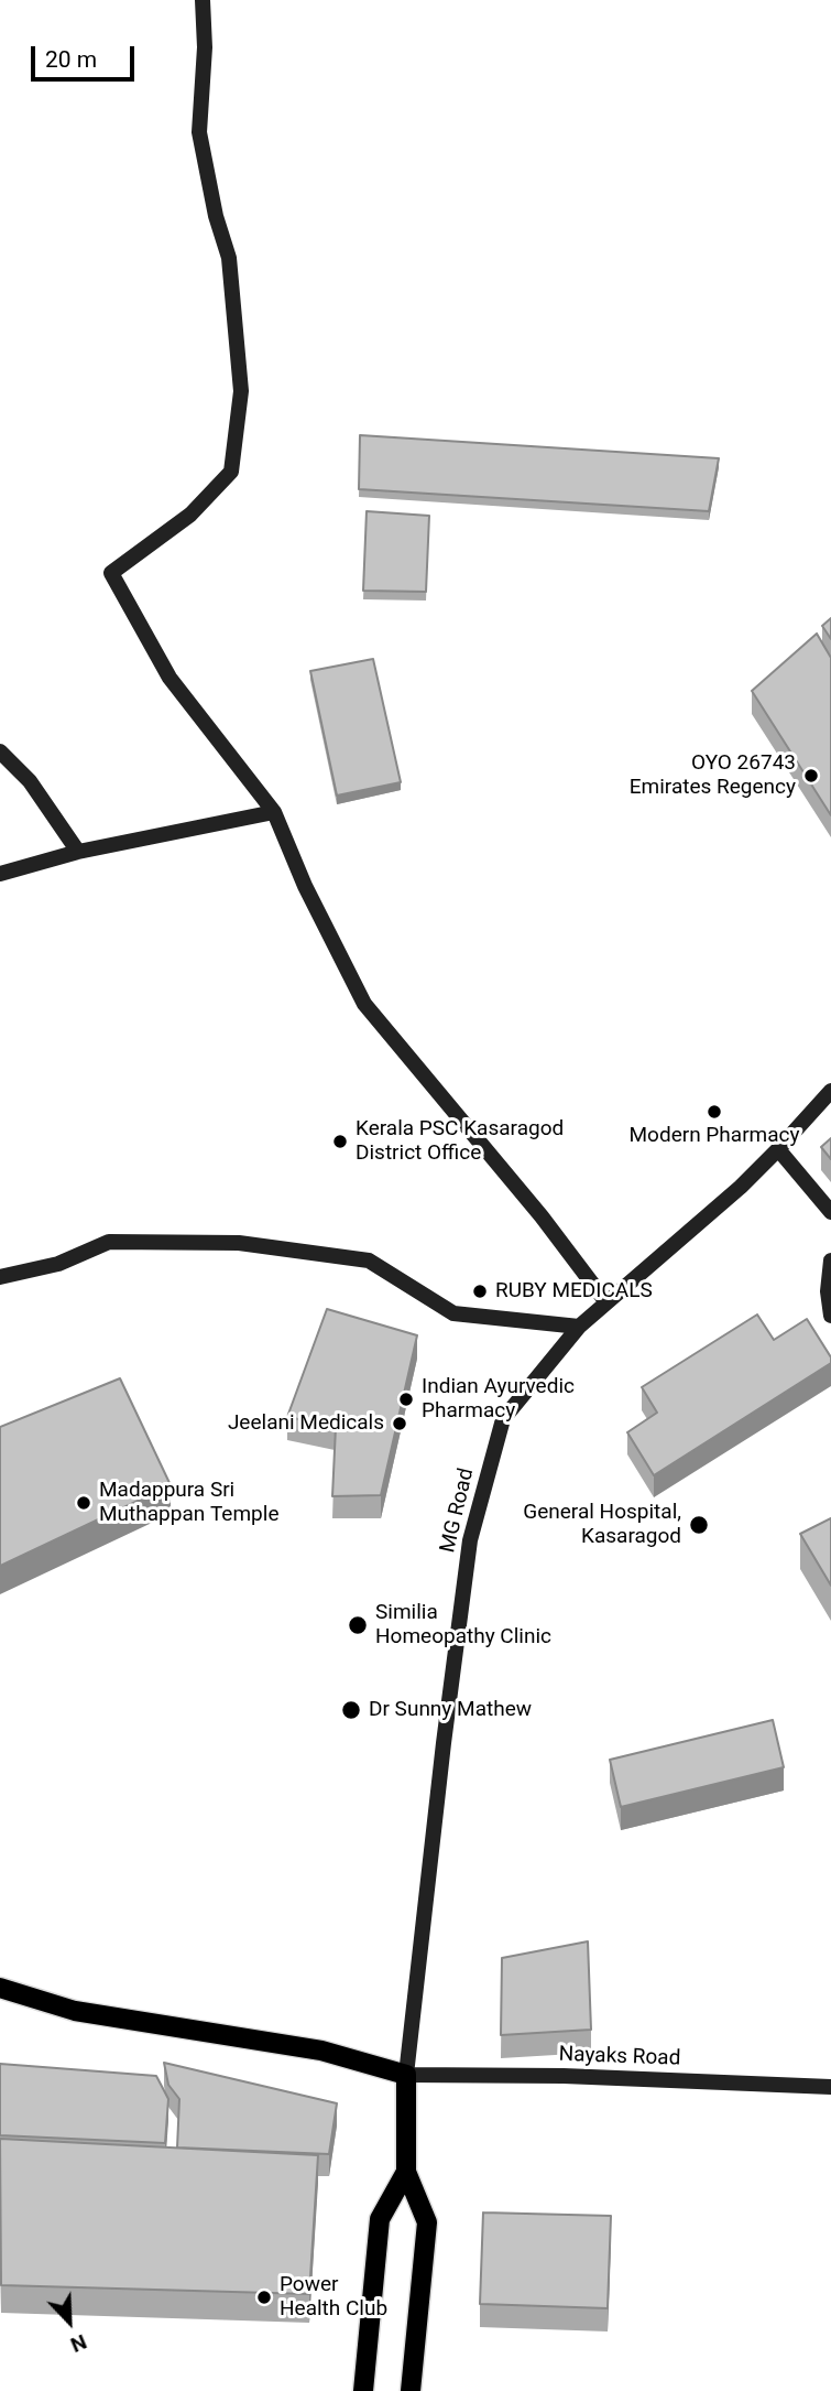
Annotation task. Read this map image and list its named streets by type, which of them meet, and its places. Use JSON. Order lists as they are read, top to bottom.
{
  "streets": {
    "street": ["MG Road", "Nayaks Road"]
  },
  "crossings": [
    ["MG Road", "Nayaks Road"]
  ],
  "places": [
    "OYO 26743 Emirates Regency",
    "Modern Pharmacy",
    "Kerala PSC Kasaragod District Office",
    "RUBY MEDICALS",
    "Indian Ayurvedic Pharmacy",
    "Jeelani Medicals",
    "Madappura Sri Muthappan Temple",
    "General Hospital, Kasaragod",
    "Similia Homeopathy Clinic",
    "Dr Sunny Mathew",
    "Power Health Club"
  ],
  "scale_bar": "20 m",
  "north": "bottom right"
}
